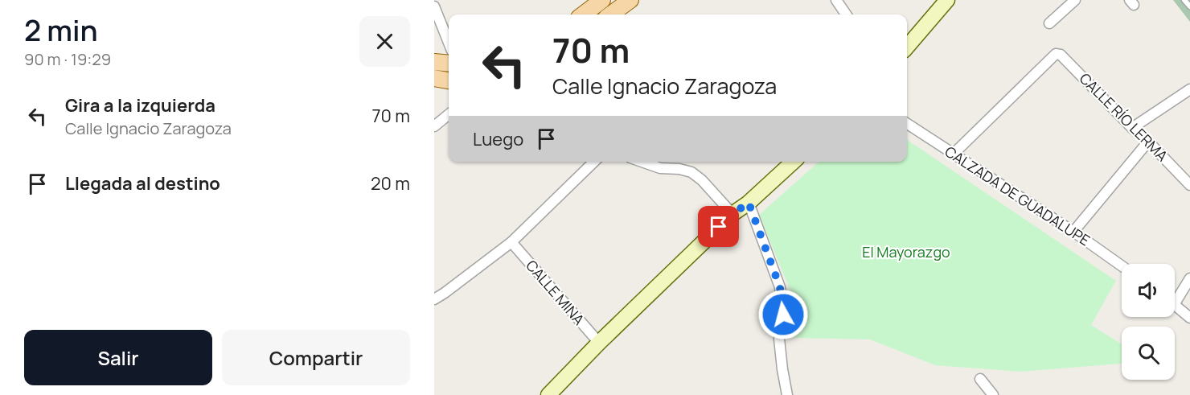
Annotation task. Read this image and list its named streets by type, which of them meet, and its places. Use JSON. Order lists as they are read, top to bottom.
{
  "streets": {
    "street": ["CALLE RÍO LERMA", "CALZADA DE GUADALUPE", "CALLE MINA"]
  },
  "crossings": [
    ["CALLE RÍO LERMA", "CALZADA DE GUADALUPE"]
  ],
  "parks": ["El Mayorazgo"],
  "page": {
    "heading": ["2 min", "90 m · 19:29"],
    "turn": ["70 m", "Calle Ignacio Zaragoza"],
    "list": [
      {
        "name": "Gira a la izquierda",
        "note": "Calle Ignacio Zaragoza",
        "value": "70 m"
      },
      {
        "name": "Llegada al destino",
        "value": "20 m"
      }
    ],
    "then": "Luego",
    "buttons": ["Salir", "Compartir"]
  }
}
